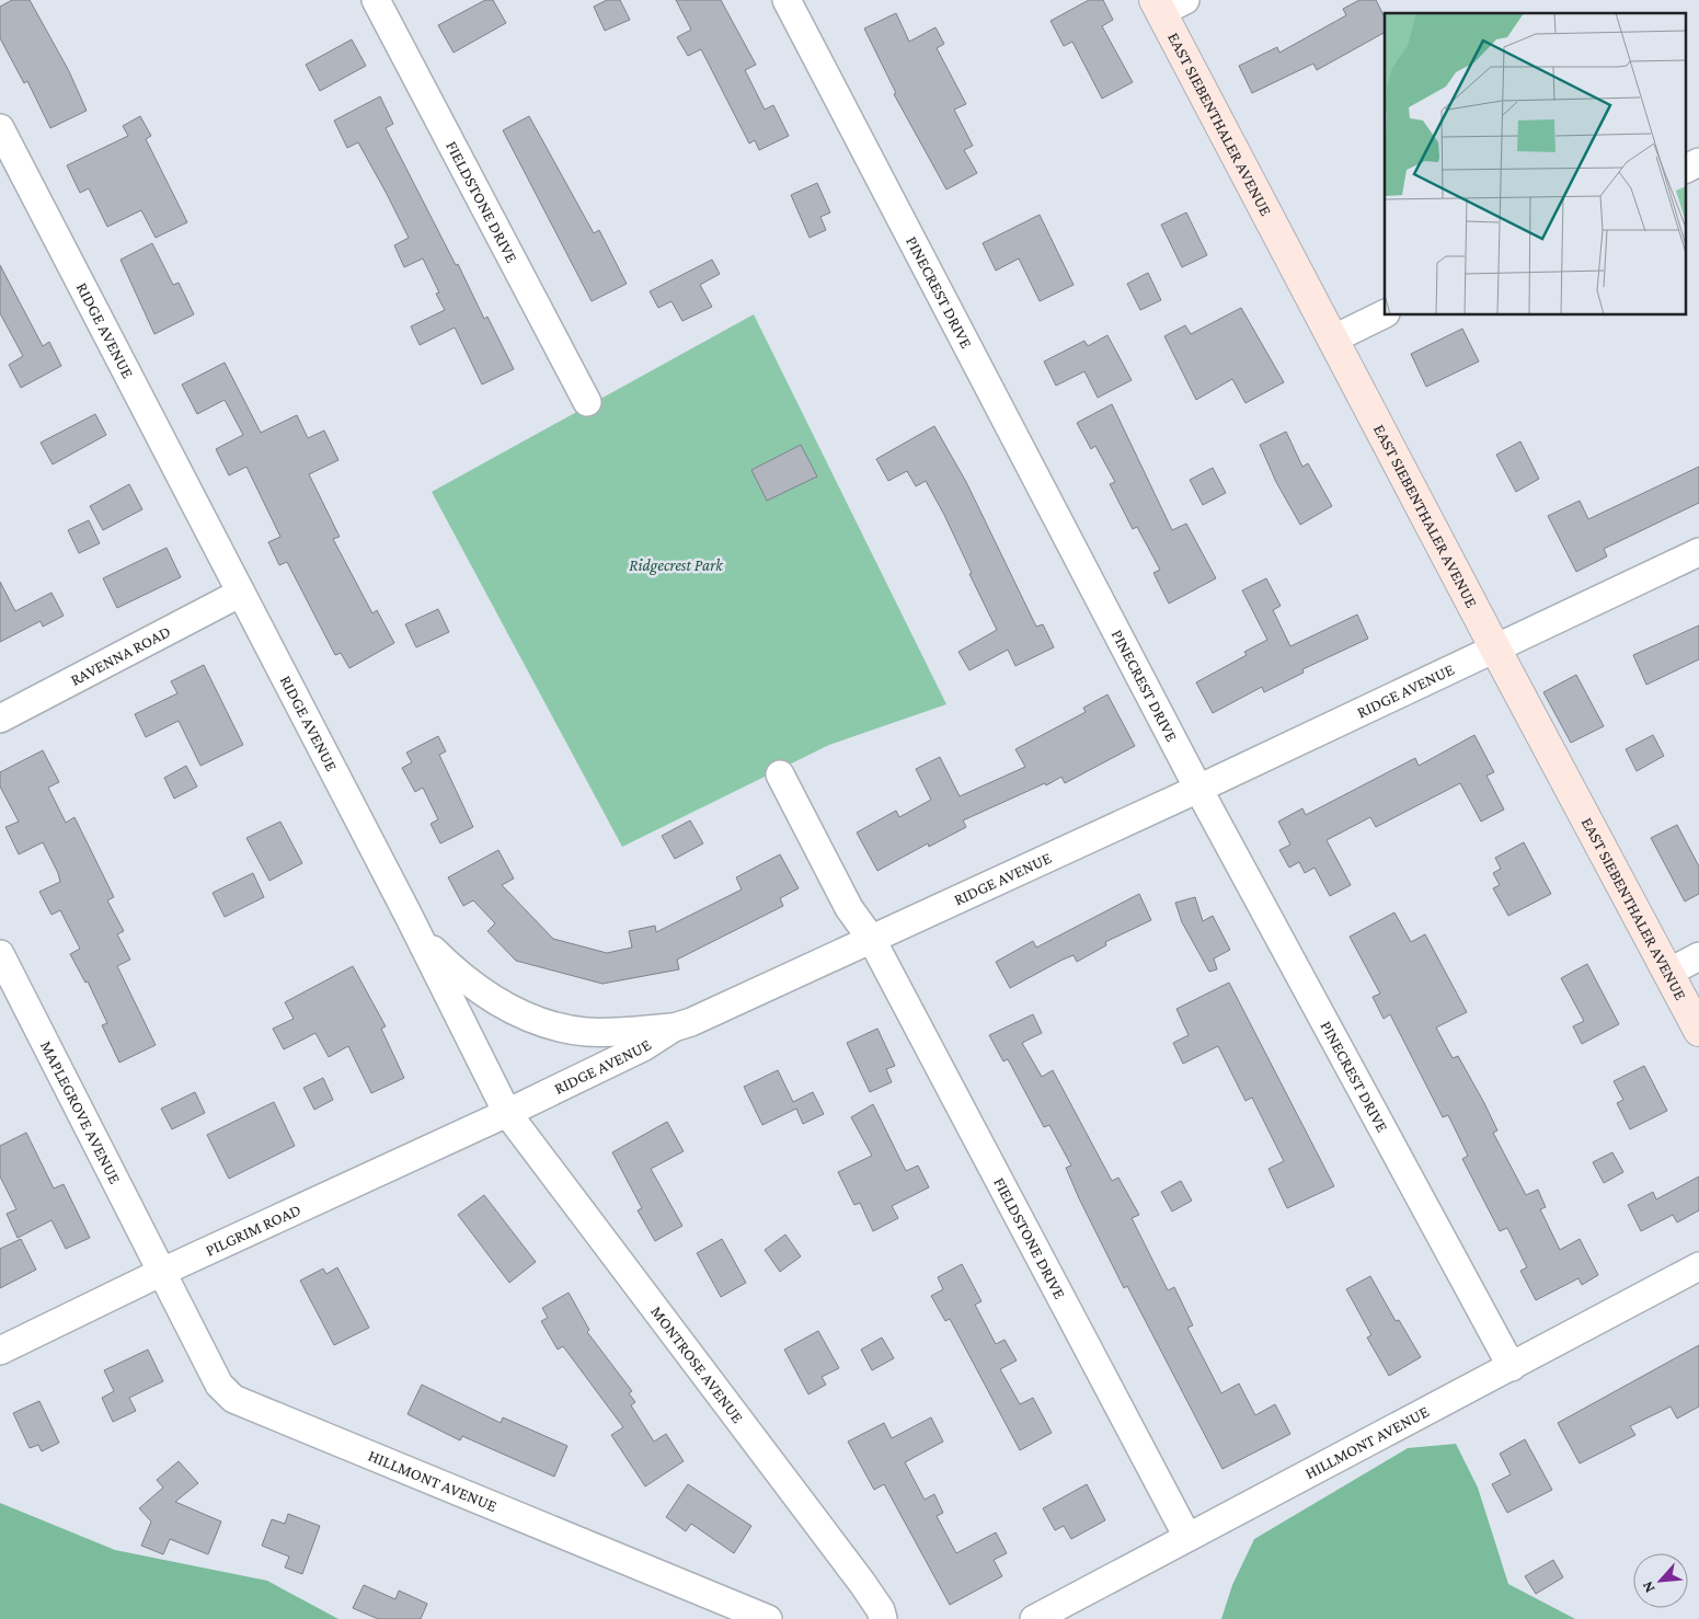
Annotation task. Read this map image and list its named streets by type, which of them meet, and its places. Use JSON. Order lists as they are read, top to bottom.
{
  "streets": {
    "main road": ["EAST SIEBENTHALER AVENUE"],
    "street": [
      "FIELDSTONE DRIVE",
      "PINECREST DRIVE",
      "RIDGE AVENUE",
      "RAVENNA ROAD",
      "MAPLEGROVE AVENUE",
      "PILGRIM ROAD",
      "MONTROSE AVENUE",
      "HILLMONT AVENUE"
    ]
  },
  "crossings": [
    ["EAST SIEBENTHALER AVENUE", "RIDGE AVENUE"],
    ["FIELDSTONE DRIVE", "RIDGE AVENUE"],
    ["FIELDSTONE DRIVE", "HILLMONT AVENUE"],
    ["PINECREST DRIVE", "RIDGE AVENUE"],
    ["PINECREST DRIVE", "HILLMONT AVENUE"],
    ["RIDGE AVENUE", "RAVENNA ROAD"],
    ["RIDGE AVENUE", "PILGRIM ROAD"],
    ["RIDGE AVENUE", "MONTROSE AVENUE"],
    ["MAPLEGROVE AVENUE", "PILGRIM ROAD"],
    ["MAPLEGROVE AVENUE", "HILLMONT AVENUE"],
    ["PILGRIM ROAD", "MONTROSE AVENUE"],
    ["PILGRIM ROAD", "HILLMONT AVENUE"]
  ],
  "parks": ["Ridgecrest Park"],
  "north": "bottom left"
}
